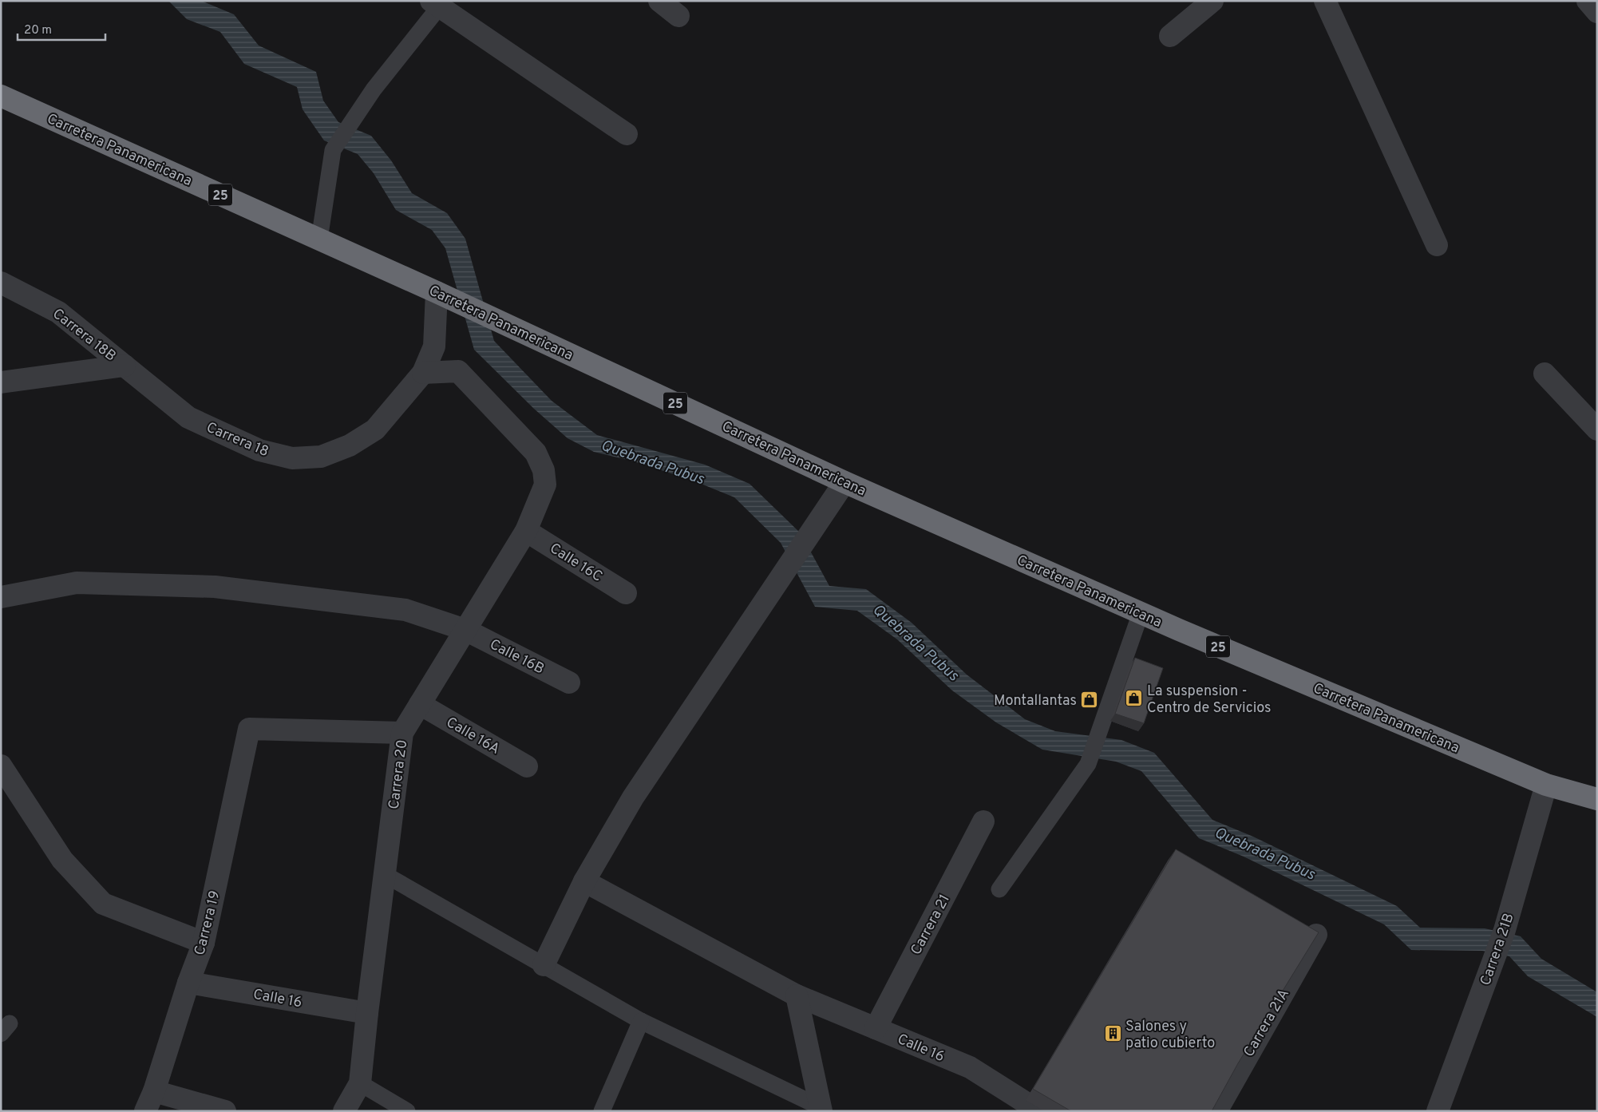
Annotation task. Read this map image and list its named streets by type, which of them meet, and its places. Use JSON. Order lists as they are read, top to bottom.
{
  "streets": {
    "highway": ["Carretera Panamericana", "25"],
    "street": [
      "Carrera 18B",
      "Carrera 18",
      "Calle 16C",
      "Calle 16B",
      "Calle 16A",
      "Carrera 20",
      "Carrera 19",
      "Carrera 21",
      "Carrera 21B",
      "Calle 16",
      "Carrera 21A"
    ]
  },
  "crossings": [
    ["Carretera Panamericana", "Carrera 18"],
    ["Carretera Panamericana", "Carrera 21B"],
    ["Carrera 18B", "Carrera 18"],
    ["Carrera 18", "Carrera 20"],
    ["Calle 16C", "Carrera 20"],
    ["Calle 16B", "Carrera 20"],
    ["Calle 16A", "Carrera 20"],
    ["Carrera 20", "Carrera 19"],
    ["Carrera 20", "Calle 16"],
    ["Carrera 19", "Calle 16"],
    ["Carrera 21", "Calle 16"]
  ],
  "water": ["Quebrada Pubus"],
  "places": {
    "shop": ["La suspension - Centro de Servicios", "Montallantas"],
    "building": ["Salones y patio cubierto"]
  },
  "scale_bar": "20 m"
}
